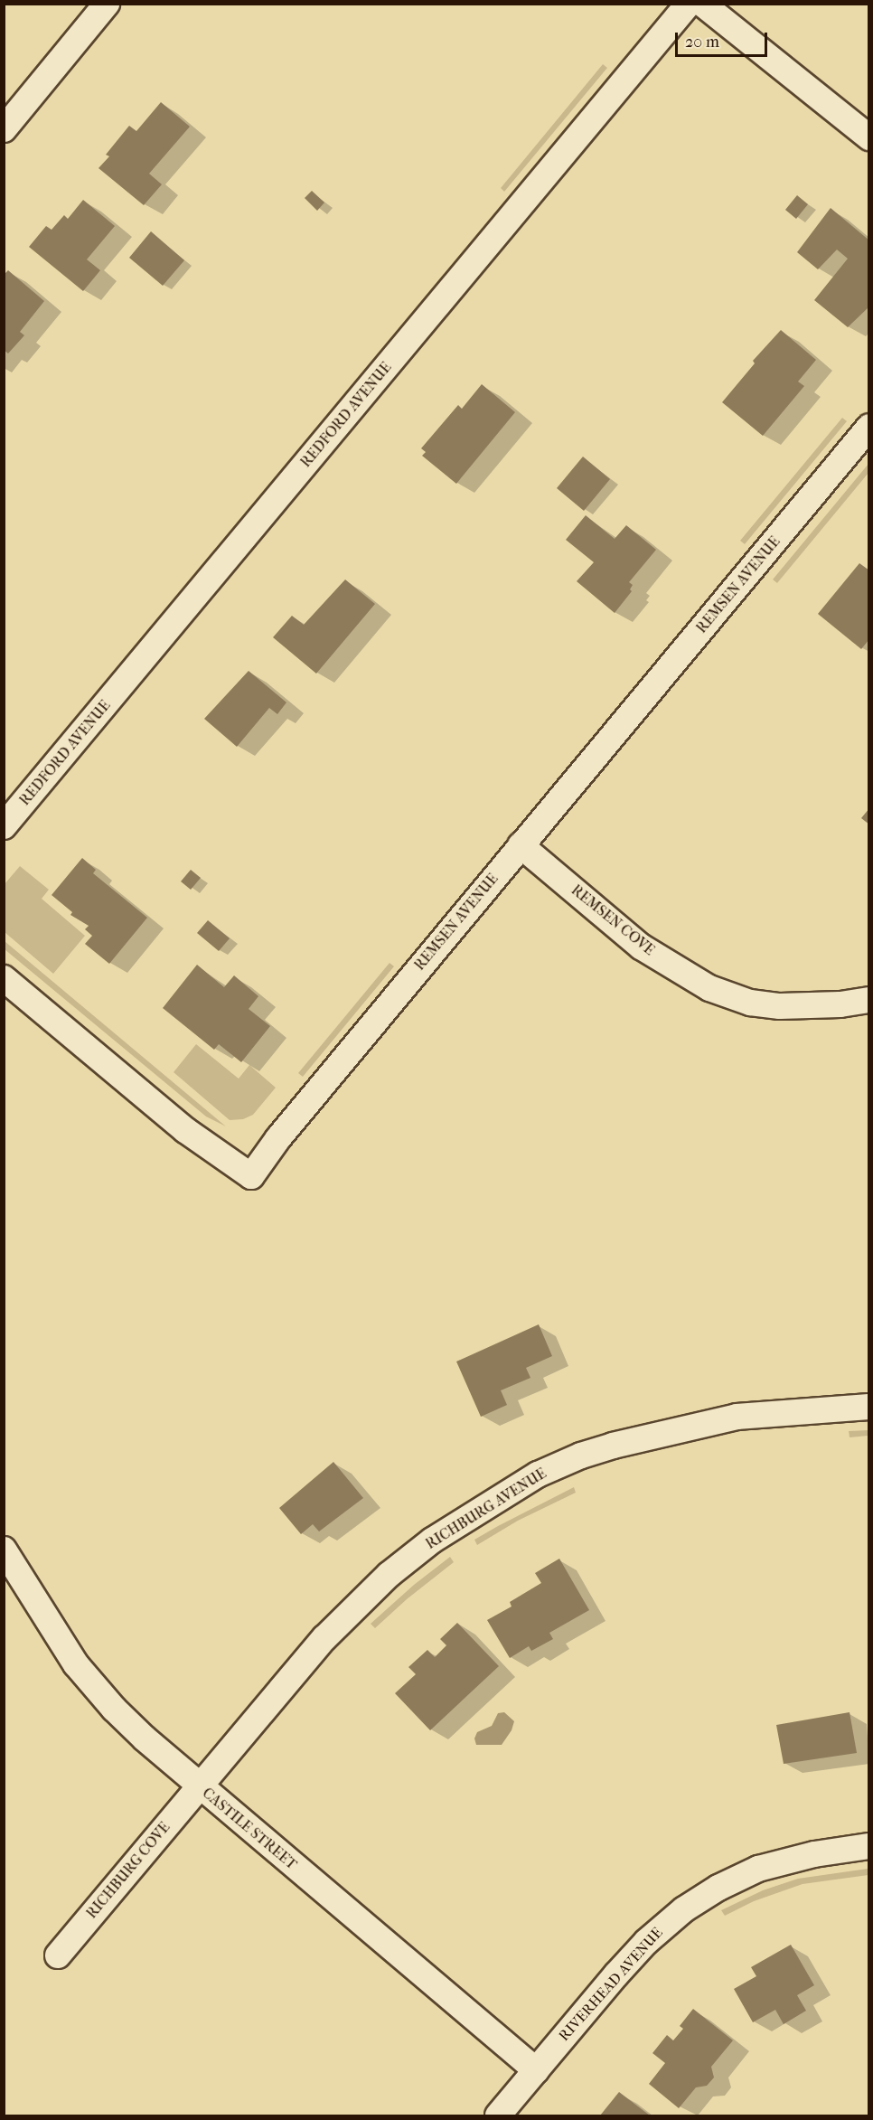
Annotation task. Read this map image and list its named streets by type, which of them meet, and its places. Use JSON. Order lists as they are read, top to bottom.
{
  "streets": {
    "street": [
      "REDFORD AVENUE",
      "REMSEN AVENUE",
      "REMSEN COVE",
      "RICHBURG AVENUE",
      "CASTILE STREET",
      "RICHBURG COVE",
      "RIVERHEAD AVENUE"
    ]
  },
  "crossings": [
    ["REMSEN AVENUE", "REMSEN COVE"],
    ["RICHBURG AVENUE", "CASTILE STREET"],
    ["RICHBURG AVENUE", "RICHBURG COVE"],
    ["CASTILE STREET", "RICHBURG COVE"],
    ["CASTILE STREET", "RIVERHEAD AVENUE"]
  ],
  "scale_bar": "20 m"
}
